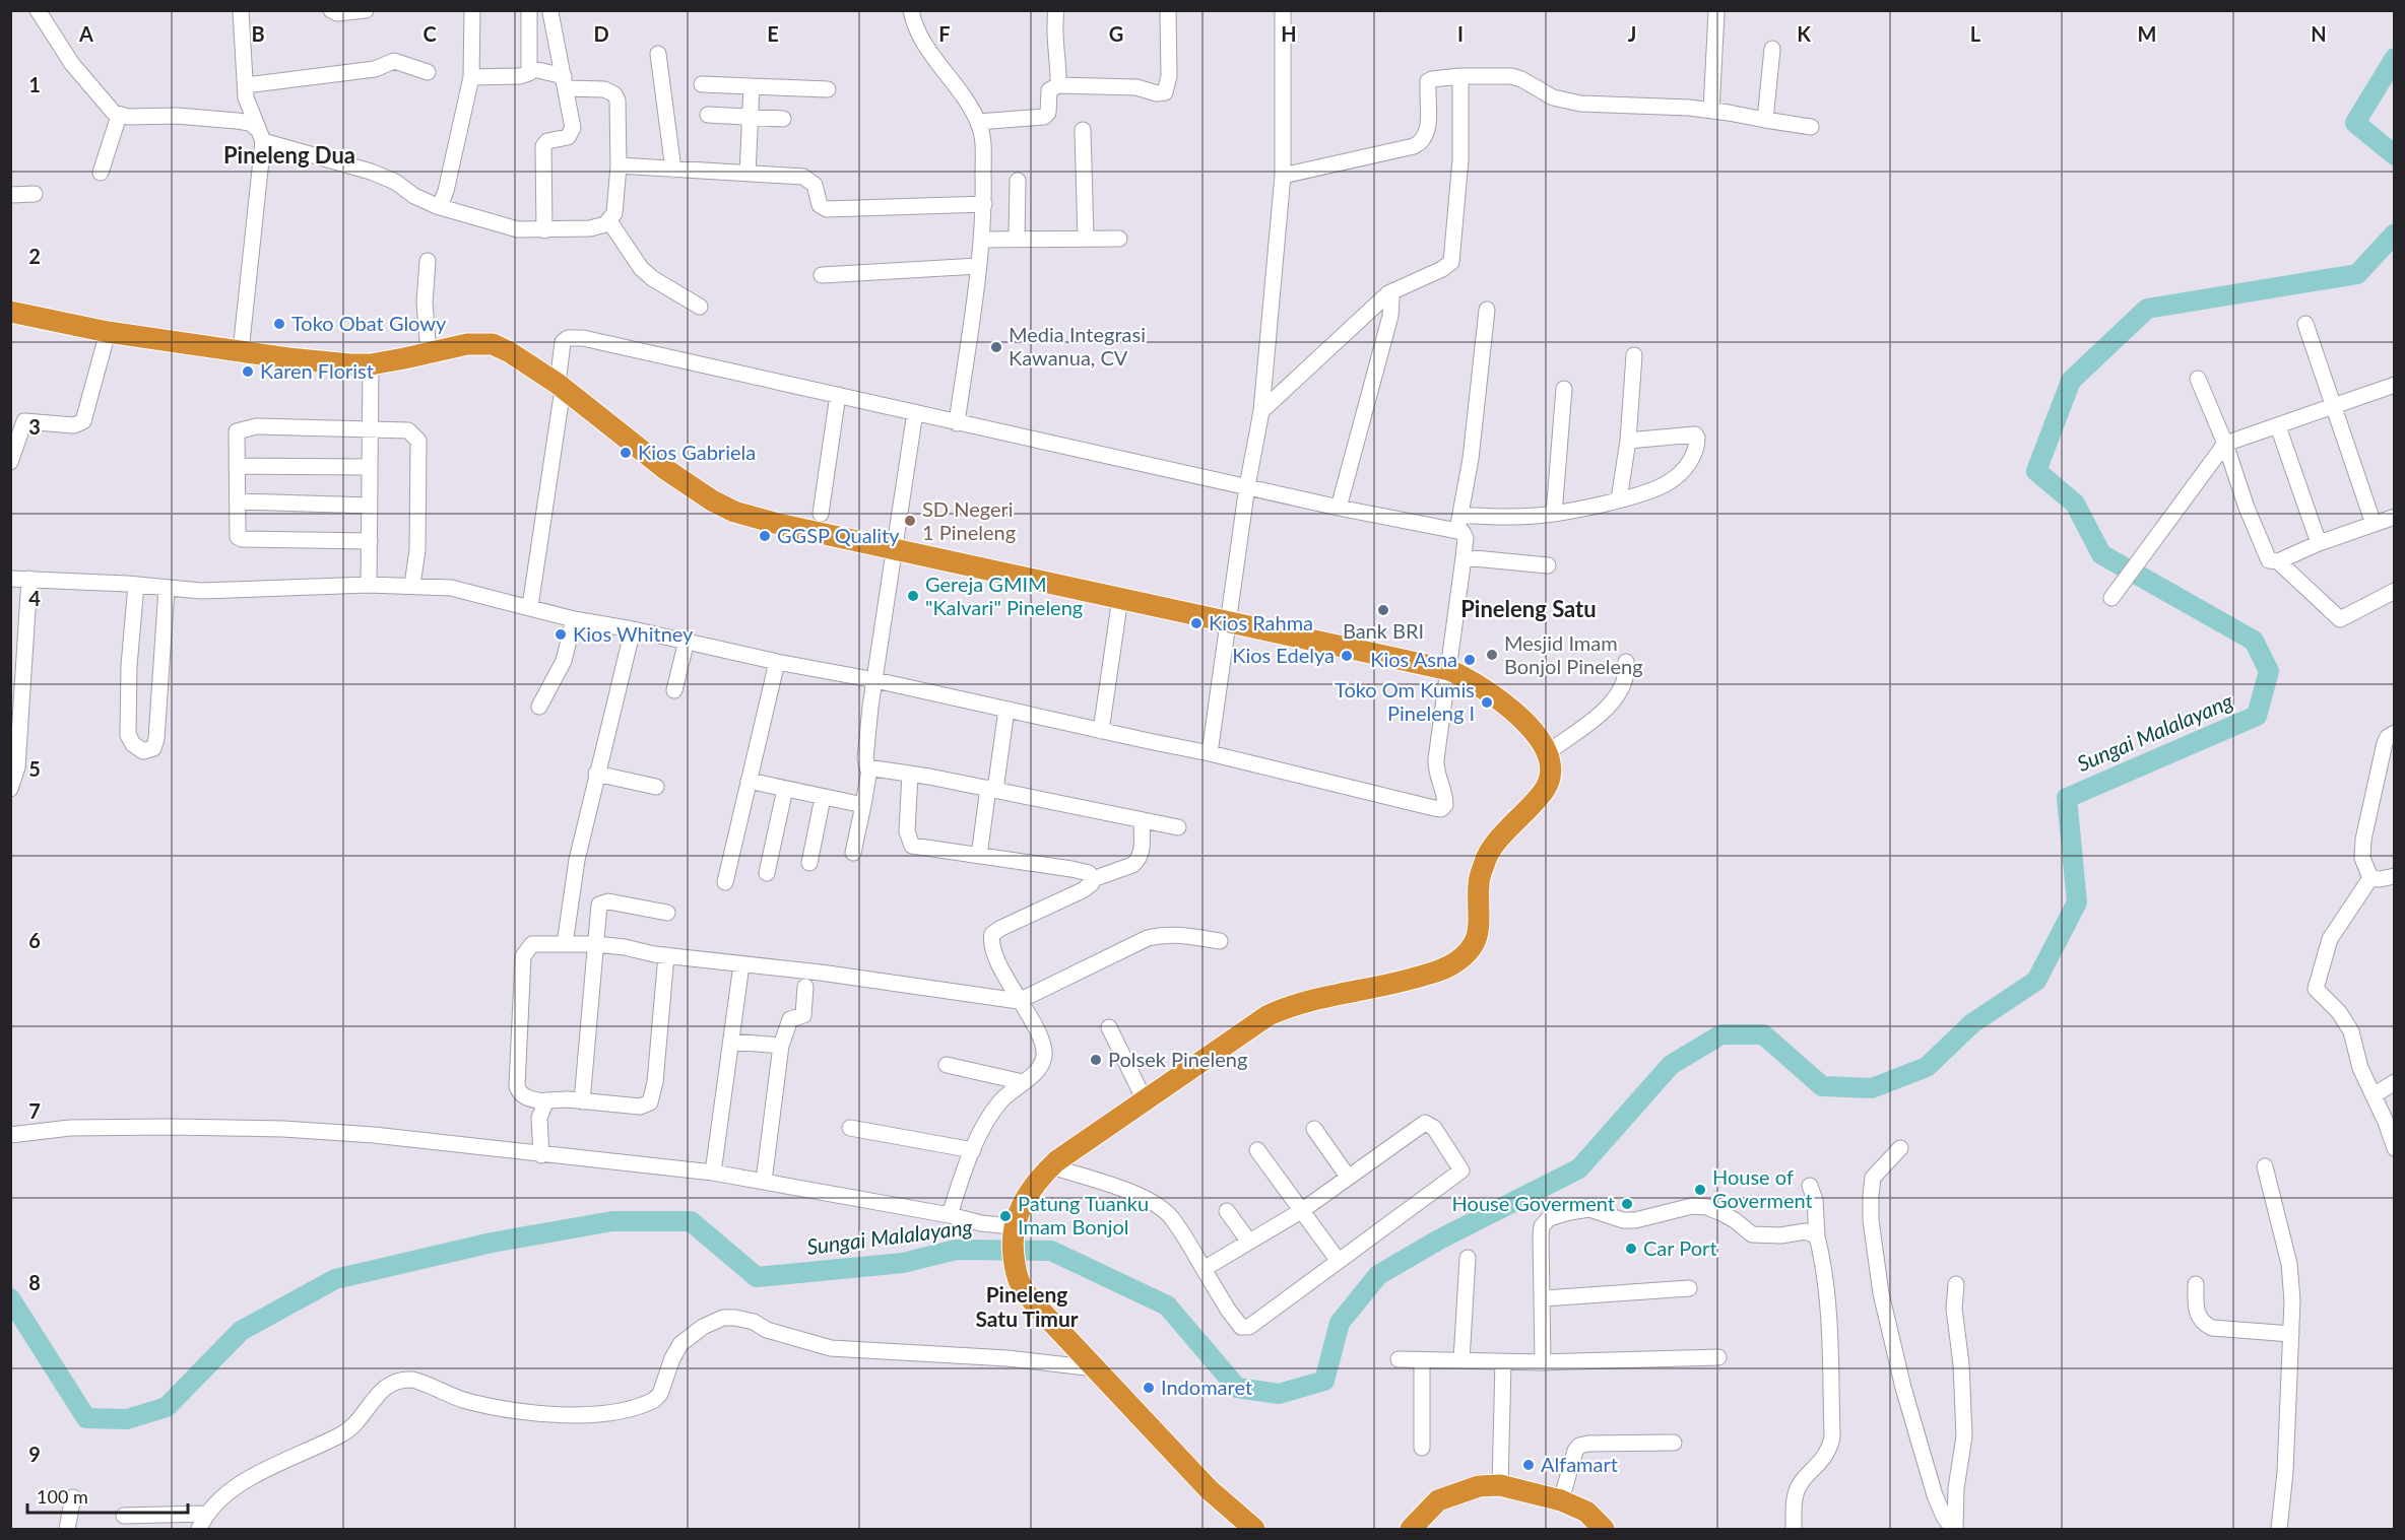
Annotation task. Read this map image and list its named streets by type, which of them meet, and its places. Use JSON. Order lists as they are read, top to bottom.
{
  "districts": ["Pineleng Dua", "Pineleng Satu", "Pineleng Satu Timur"],
  "water": ["Sungai Malalayang"],
  "places": [
    "Toko Obat Glowy",
    "Media Integrasi Kawanua, CV",
    "Karen Florist",
    "Kios Gabriela",
    "SD Negeri 1 Pineleng",
    "GGSP Quality",
    "Gereja GMIM \"Kalvari\" Pineleng",
    "Bank BRI",
    "Kios Rahma",
    "Kios Whitney",
    "Mesjid Imam Bonjol Pineleng",
    "Kios Edelya",
    "Kios Asna",
    "Toko Om Kumis Pineleng I",
    "Polsek Pineleng",
    "House of Goverment",
    "House Goverment",
    "Patung Tuanku Imam Bonjol",
    "Car Port",
    "Indomaret",
    "Alfamart"
  ],
  "scale_bar": "100 m",
  "grid": {
    "columns": [
      "A",
      "B",
      "C",
      "D",
      "E",
      "F",
      "G",
      "H",
      "I",
      "J",
      "K",
      "L",
      "M",
      "N"
    ],
    "rows": [
      "1",
      "2",
      "3",
      "4",
      "5",
      "6",
      "7",
      "8",
      "9"
    ]
  }
}
